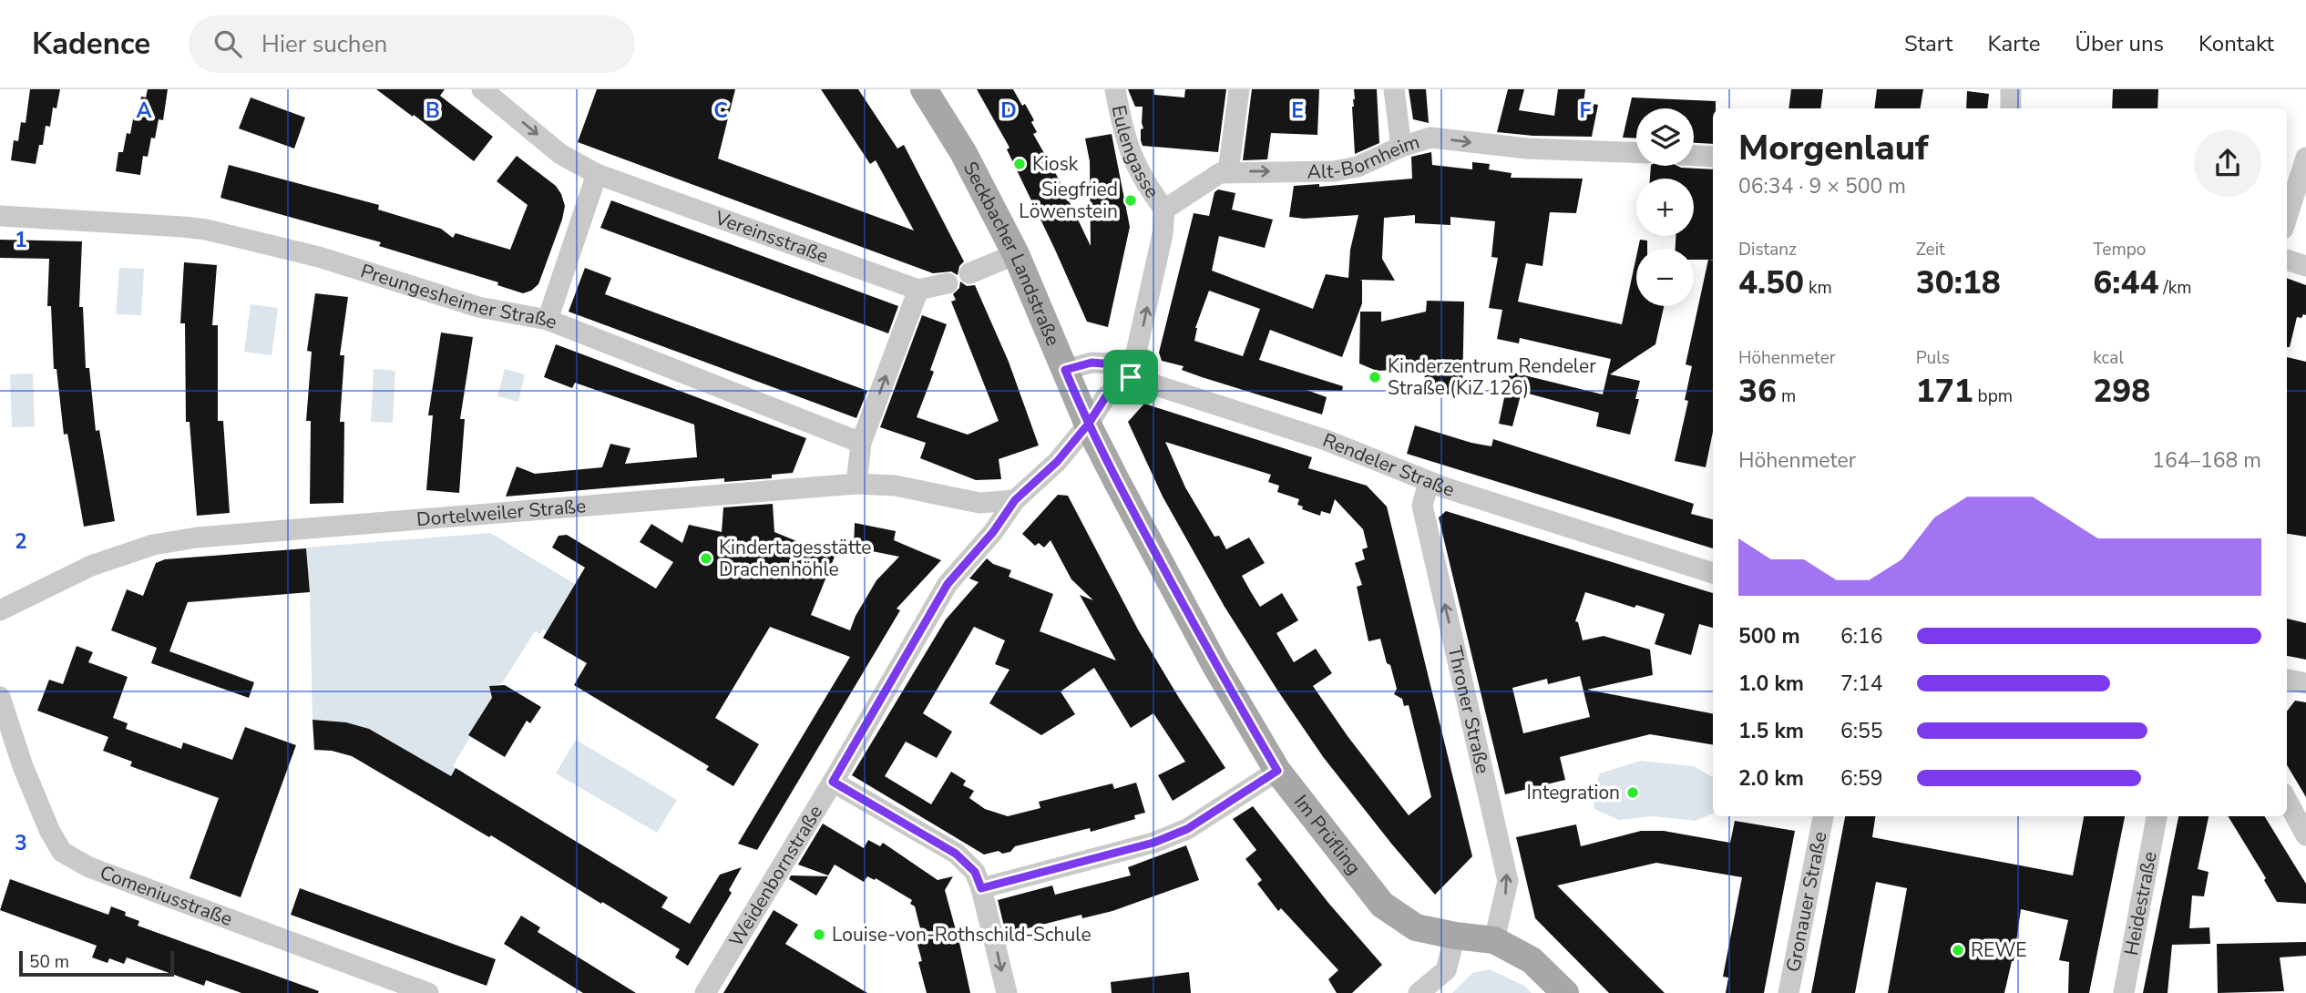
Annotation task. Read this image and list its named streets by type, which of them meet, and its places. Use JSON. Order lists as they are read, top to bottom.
{
  "streets": {
    "main road": ["Seckbacher Landstraße", "Im Prüfling"],
    "street": [
      "Eulengasse",
      "Alt-Bornheim",
      "Vereinsstraße",
      "Preungesheimer Straße",
      "Rendeler Straße",
      "Dortelweiler Straße",
      "Throner Straße",
      "Weidenbornstraße",
      "Comeniusstraße",
      "Gronauer Straße",
      "Heidestraße"
    ]
  },
  "crossings": [
    ["Eulengasse", "Alt-Bornheim"],
    ["Seckbacher Landstraße", "Rendeler Straße"],
    ["Seckbacher Landstraße", "Im Prüfling"],
    ["Seckbacher Landstraße", "Weidenbornstraße"],
    ["Rendeler Straße", "Throner Straße"],
    ["Rendeler Straße", "Weidenbornstraße"],
    ["Dortelweiler Straße", "Weidenbornstraße"],
    ["Throner Straße", "Im Prüfling"],
    ["Im Prüfling", "Weidenbornstraße"]
  ],
  "one_way": ["Alt-Bornheim", "Throner Straße"],
  "places": [
    "Kiosk",
    "Siegfried Löwenstein",
    "Kinderzentrum Rendeler Straße (KiZ 126)",
    "Kindertagesstätte Drachenhöhle",
    "Integration",
    "Louise-von-Rothschild-Schule",
    "REWE"
  ],
  "scale_bar": "50 m",
  "page": {
    "header": "Kadence",
    "search": "Hier suchen",
    "nav": [
      "Start",
      "Karte",
      "Über uns",
      "Kontakt"
    ],
    "map_buttons": ["+", "−"],
    "heading": ["Morgenlauf", "06:34 · 9 × 500 m"],
    "stats": [
      ["Distanz", "4.50 km"],
      ["Zeit", "30:18"],
      ["Tempo", "6:44 /km"],
      ["Höhenmeter", "36 m"],
      ["Puls", "171 bpm"],
      ["kcal", "298"]
    ],
    "chart": ["Höhenmeter", "164–168 m"],
    "list": [
      {
        "name": "500 m",
        "note": "6:16"
      },
      {
        "name": "1.0 km",
        "note": "7:14"
      },
      {
        "name": "1.5 km",
        "note": "6:55"
      },
      {
        "name": "2.0 km",
        "note": "6:59"
      }
    ],
    "scale": "50 m"
  },
  "grid": {
    "columns": [
      "A",
      "B",
      "C",
      "D",
      "E",
      "F"
    ],
    "rows": ["1", "2", "3"]
  }
}
